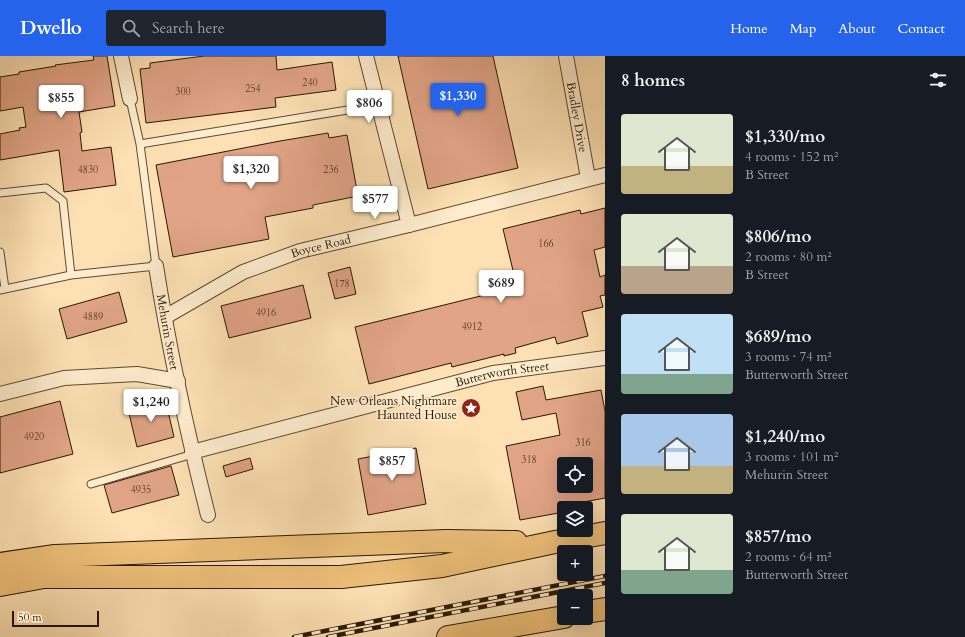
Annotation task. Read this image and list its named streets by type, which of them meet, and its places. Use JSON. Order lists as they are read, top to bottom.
{
  "streets": {
    "street": [
      "Bradley Drive",
      "Boyce Road",
      "Mehurin Street",
      "Butterworth Street"
    ]
  },
  "crossings": [
    ["Bradley Drive", "Boyce Road"],
    ["Boyce Road", "Mehurin Street"],
    ["Mehurin Street", "Butterworth Street"]
  ],
  "places": {
    "place": ["New Orleans Nightmare Haunted House"]
  },
  "house_numbers": [
    "240",
    "254",
    "300",
    "4830",
    "236",
    "166",
    "178",
    "4916",
    "4889",
    "4912",
    "4920",
    "316",
    "318",
    "4935"
  ],
  "scale_bar": "50 m",
  "page": {
    "header": "Dwello",
    "search": "Search here",
    "nav": [
      "Home",
      "Map",
      "About",
      "Contact"
    ],
    "heading": "8 homes",
    "price": [
      "$1,330",
      "$855",
      "$806",
      "$1,320",
      "$577",
      "$689",
      "$1,240",
      "$857"
    ],
    "list": [
      {
        "name": "$1,330/mo",
        "note": "4 rooms · 152 m² · B Street"
      },
      {
        "name": "$806/mo",
        "note": "2 rooms · 80 m² · B Street"
      },
      {
        "name": "$689/mo",
        "note": "3 rooms · 74 m² · Butterworth Street"
      },
      {
        "name": "$1,240/mo",
        "note": "3 rooms · 101 m² · Mehurin Street"
      },
      {
        "name": "$857/mo",
        "note": "2 rooms · 64 m² · Butterworth Street"
      }
    ],
    "map_buttons": ["+", "−"],
    "scale": "50 m"
  }
}
